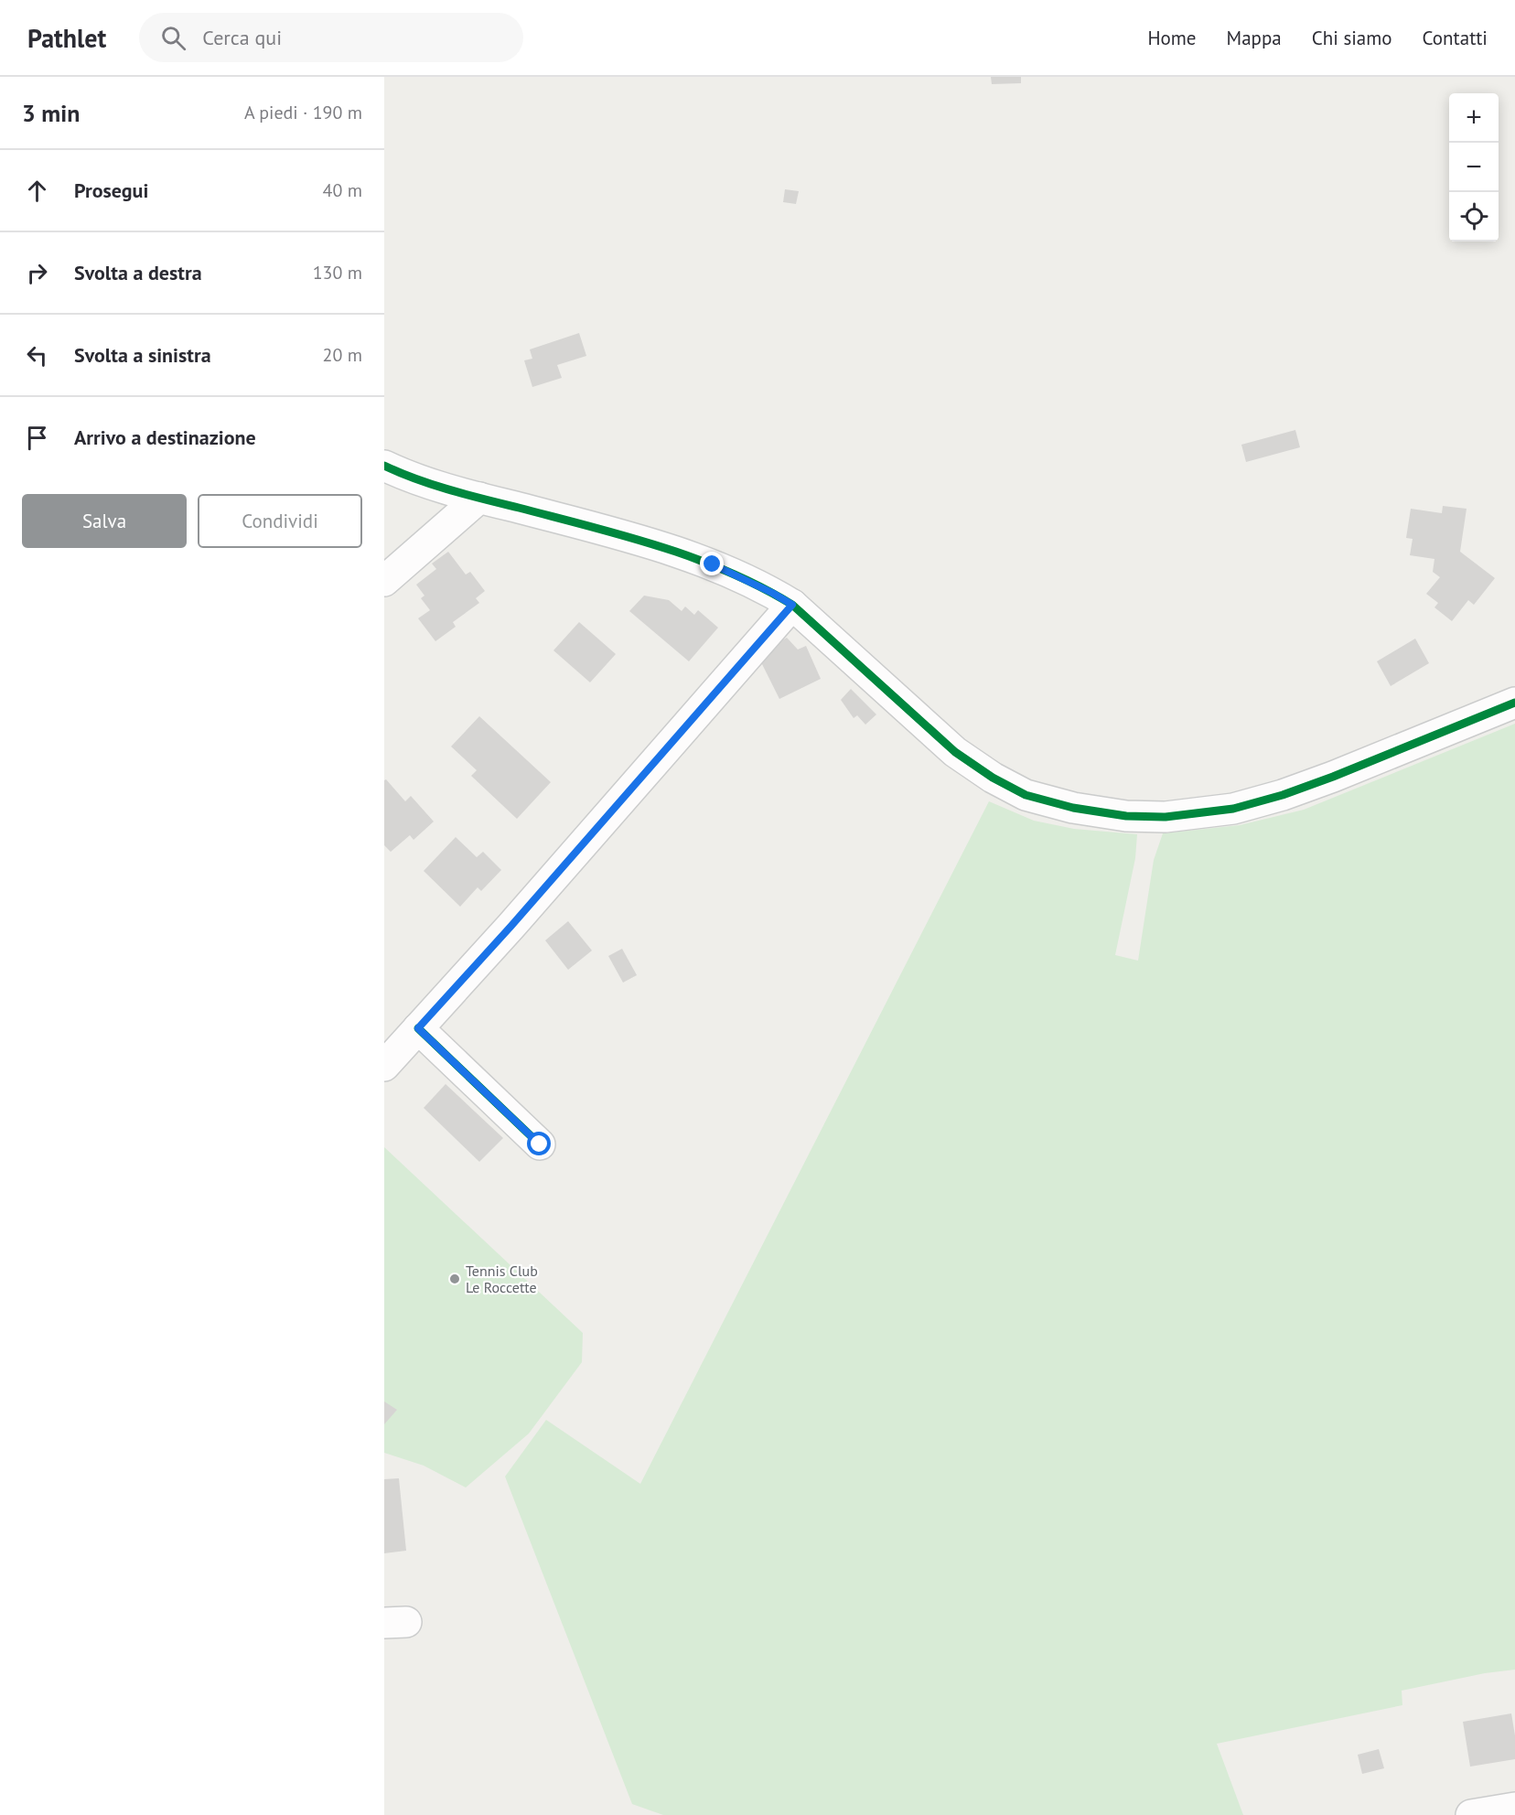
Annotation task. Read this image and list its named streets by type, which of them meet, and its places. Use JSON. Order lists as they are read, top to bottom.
{
  "places": ["Tennis Club Le Roccette"],
  "page": {
    "header": "Pathlet",
    "search": "Cerca qui",
    "nav": [
      "Home",
      "Mappa",
      "Chi siamo",
      "Contatti"
    ],
    "heading": ["3 min", "A piedi · 190 m"],
    "map_buttons": ["+", "−"],
    "list": [
      ["Prosegui", "40 m"],
      ["Svolta a destra", "130 m"],
      ["Svolta a sinistra", "20 m"],
      "Arrivo a destinazione"
    ],
    "buttons": ["Salva", "Condividi"]
  }
}
